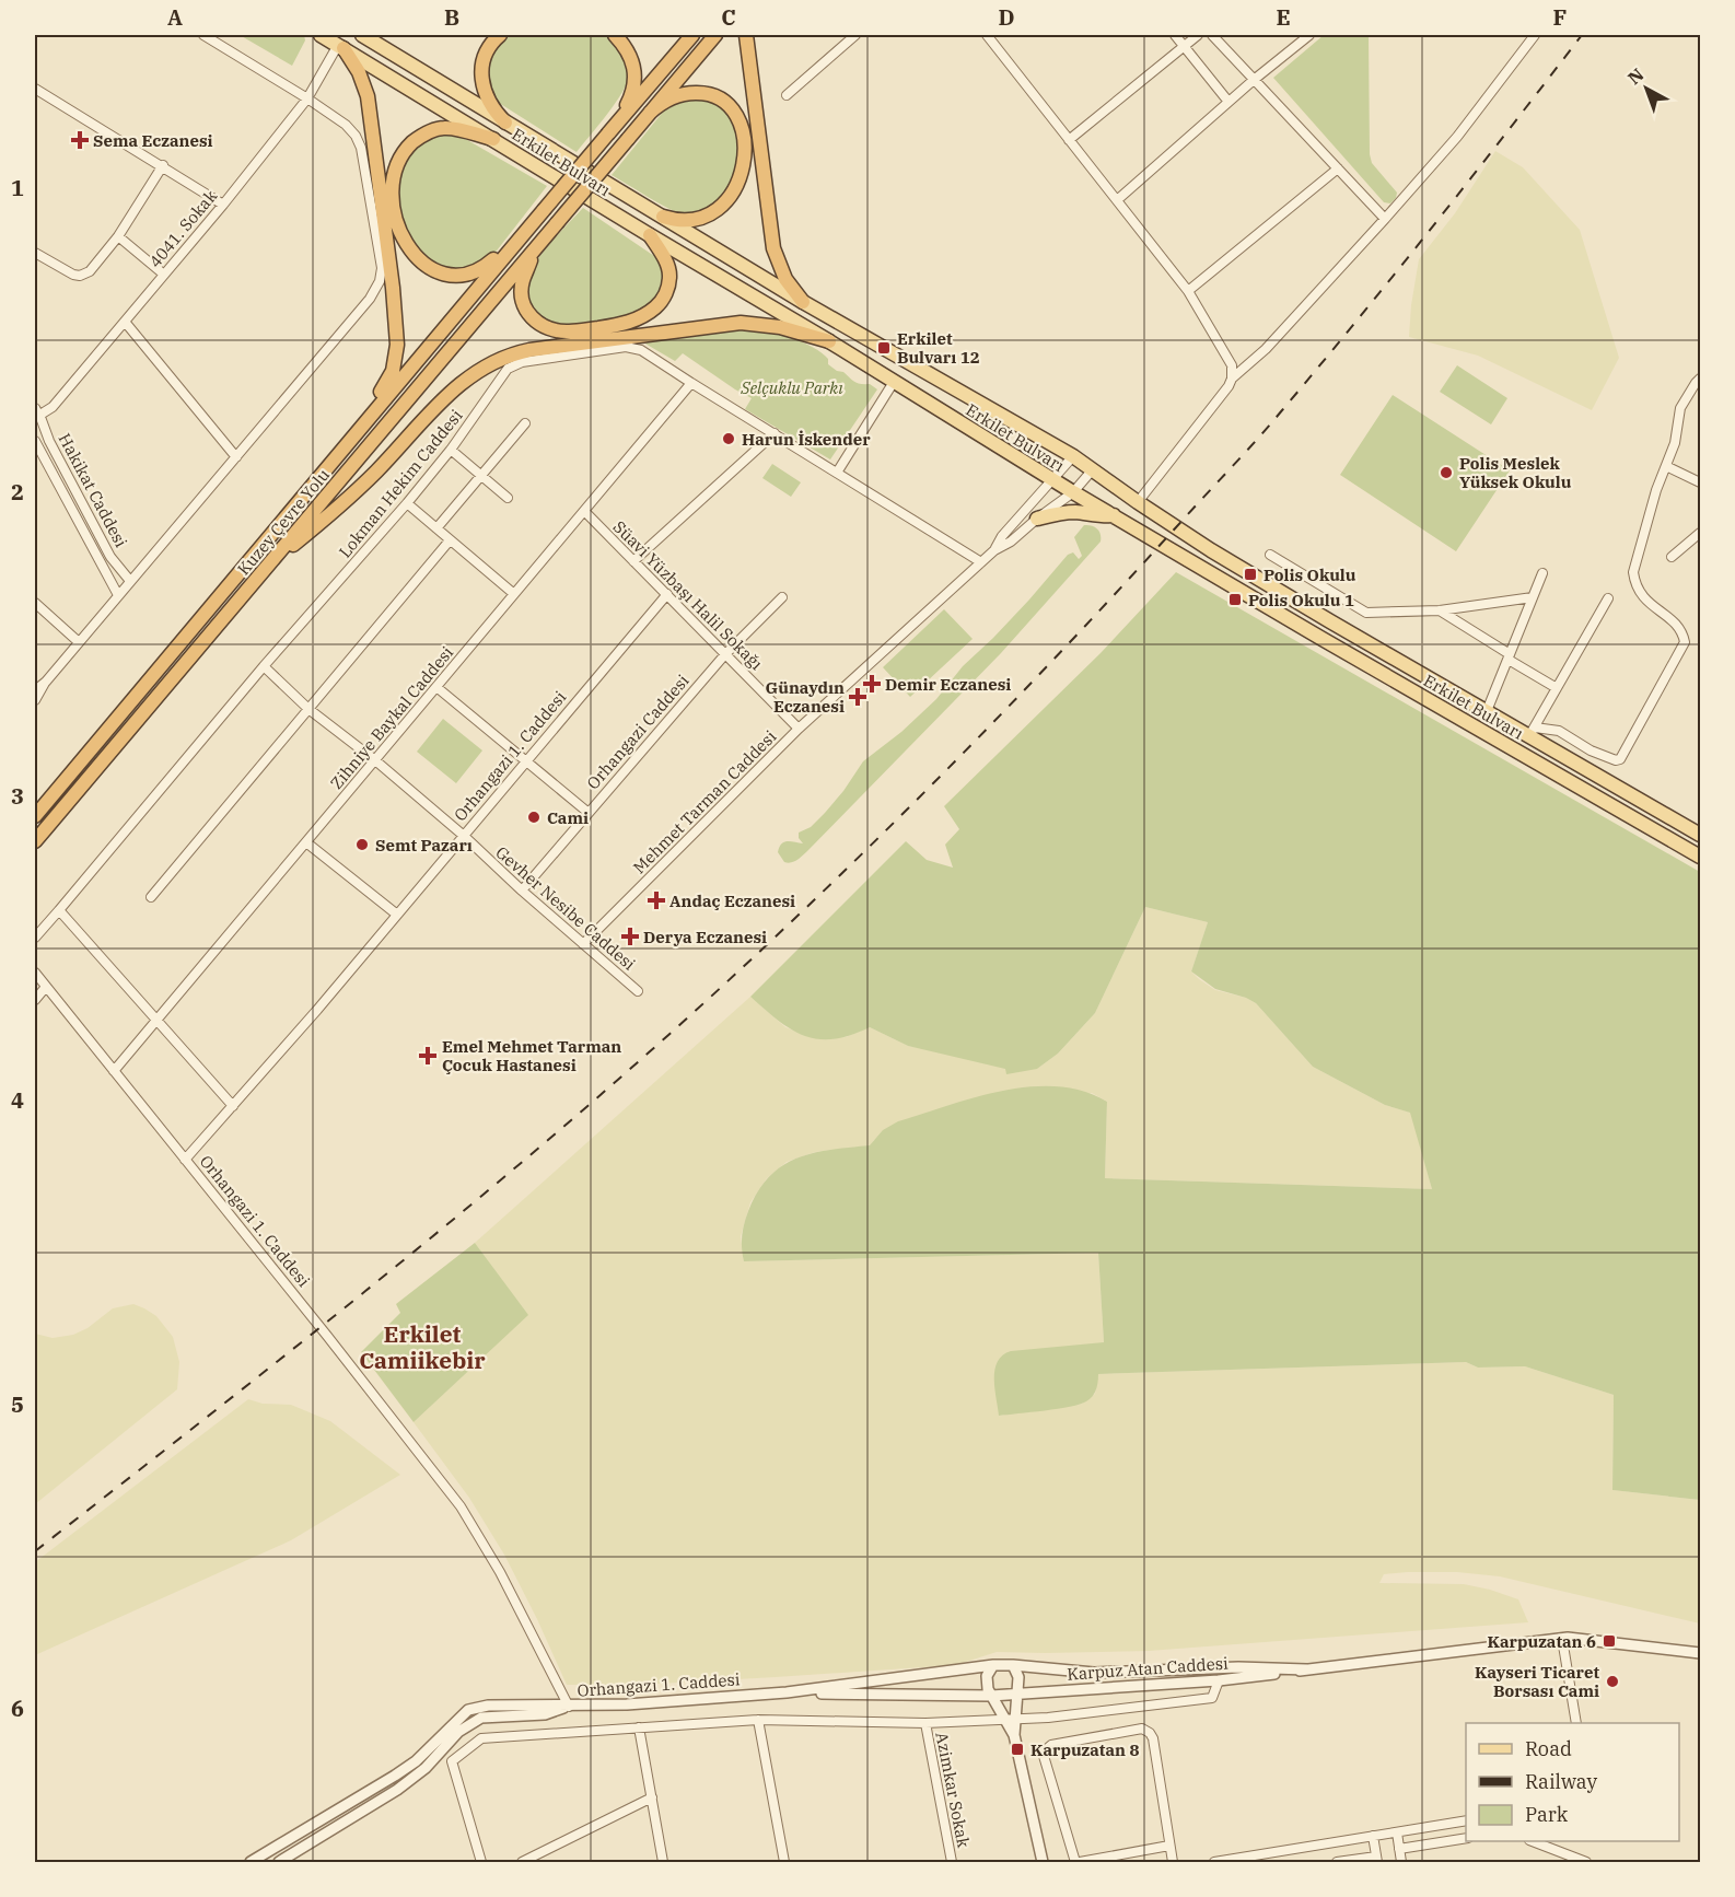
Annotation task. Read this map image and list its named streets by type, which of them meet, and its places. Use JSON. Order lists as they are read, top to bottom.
{
  "streets": {
    "highway": ["Kuzey Çevre Yolu"],
    "main road": ["Erkilet Bulvarı"],
    "street": [
      "4041. Sokak",
      "Lokman Hekim Caddesi",
      "Hakikat Caddesi",
      "Süavi Yüzbaşı Halil Sokağı",
      "Zihniye Baykal Caddesi",
      "Orhangazi Caddesi",
      "Orhangazi 1. Caddesi",
      "Mehmet Tarman Caddesi",
      "Gevher Nesibe Caddesi",
      "Karpuz Atan Caddesi",
      "Azimkar Sokak"
    ]
  },
  "crossings": [
    ["Erkilet Bulvarı", "4041. Sokak"],
    ["Erkilet Bulvarı", "Mehmet Tarman Caddesi"],
    ["4041. Sokak", "Hakikat Caddesi"],
    ["Lokman Hekim Caddesi", "Zihniye Baykal Caddesi"],
    ["Lokman Hekim Caddesi", "Mehmet Tarman Caddesi"],
    ["Lokman Hekim Caddesi", "Gevher Nesibe Caddesi"],
    ["Süavi Yüzbaşı Halil Sokağı", "Zihniye Baykal Caddesi"],
    ["Süavi Yüzbaşı Halil Sokağı", "Orhangazi Caddesi"],
    ["Süavi Yüzbaşı Halil Sokağı", "Orhangazi 1. Caddesi"],
    ["Süavi Yüzbaşı Halil Sokağı", "Mehmet Tarman Caddesi"],
    ["Zihniye Baykal Caddesi", "Gevher Nesibe Caddesi"],
    ["Orhangazi Caddesi", "Gevher Nesibe Caddesi"],
    ["Orhangazi 1. Caddesi", "Gevher Nesibe Caddesi"],
    ["Orhangazi 1. Caddesi", "Karpuz Atan Caddesi"],
    ["Mehmet Tarman Caddesi", "Gevher Nesibe Caddesi"]
  ],
  "districts": ["Erkilet Camiikebir"],
  "parks": ["Selçuklu Parkı"],
  "places": {
    "health": [
      "Sema Eczanesi",
      "Demir Eczanesi",
      "Günaydın Eczanesi",
      "Andaç Eczanesi",
      "Derya Eczanesi",
      "Emel Mehmet Tarman Çocuk Hastanesi"
    ],
    "transit": [
      "Erkilet Bulvarı 12",
      "Polis Okulu",
      "Polis Okulu 1",
      "Karpuzatan 6",
      "Karpuzatan 8"
    ],
    "other": [
      "Harun İskender",
      "Polis Meslek Yüksek Okulu",
      "Cami",
      "Semt Pazarı",
      "Kayseri Ticaret Borsası Cami"
    ]
  },
  "legend": ["Road", "Railway", "Park"],
  "north": "top left",
  "grid": {
    "columns": [
      "A",
      "B",
      "C",
      "D",
      "E",
      "F"
    ],
    "rows": [
      "1",
      "2",
      "3",
      "4",
      "5",
      "6"
    ]
  }
}
